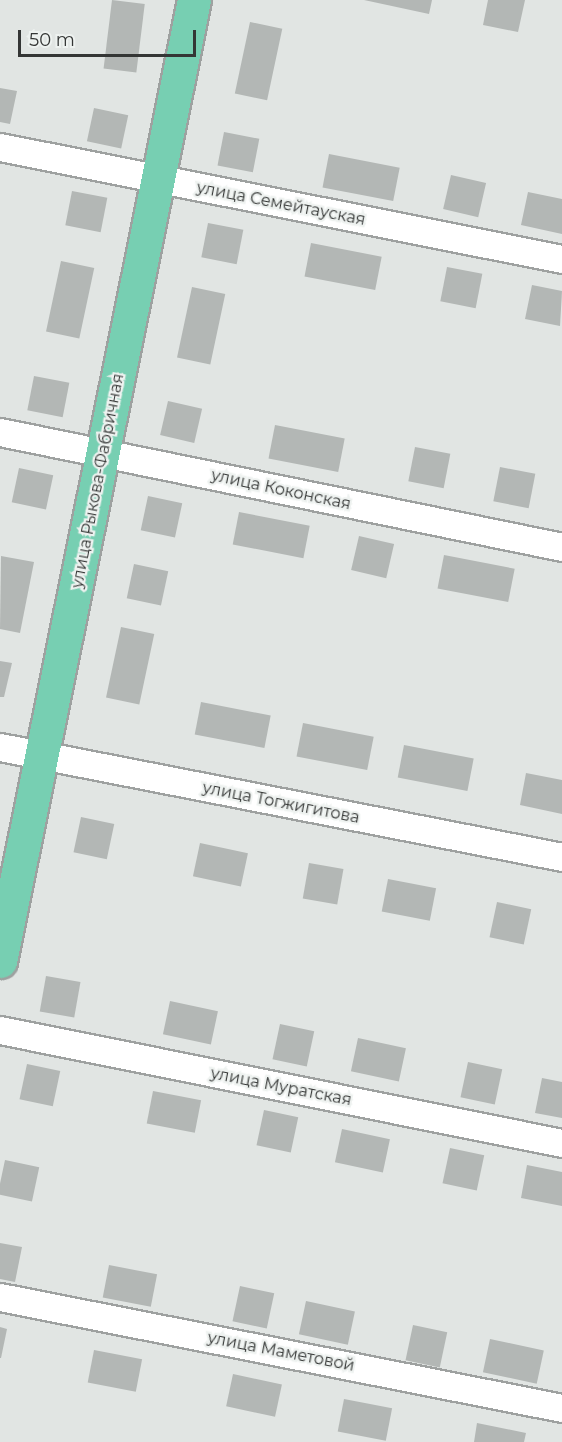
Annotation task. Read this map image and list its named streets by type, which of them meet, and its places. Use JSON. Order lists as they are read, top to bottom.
{
  "streets": {
    "main road": ["улица Рыкова-Фабричная"],
    "street": [
      "улица Семейтауская",
      "улица Коконская",
      "улица Тогжигитова",
      "улица Муратская",
      "улица Маметовой"
    ]
  },
  "crossings": [
    ["улица Семейтауская", "улица Рыкова-Фабричная"],
    ["улица Рыкова-Фабричная", "улица Коконская"],
    ["улица Рыкова-Фабричная", "улица Тогжигитова"]
  ],
  "scale_bar": "50 m"
}
